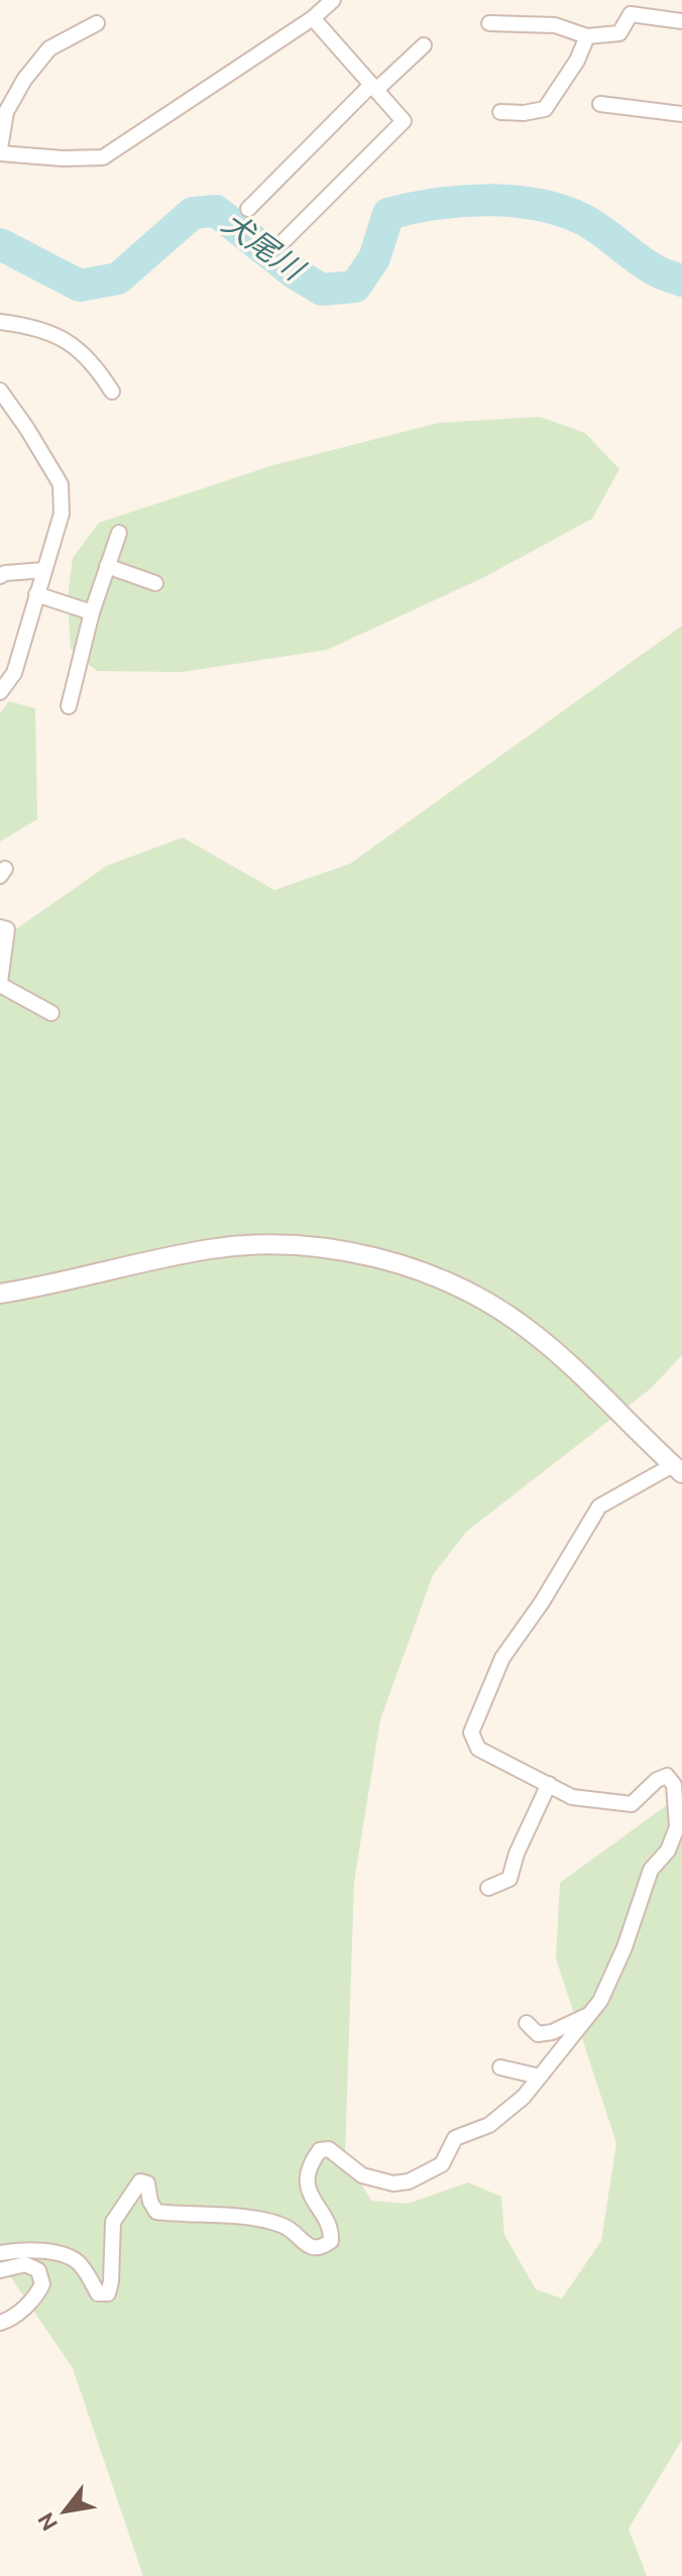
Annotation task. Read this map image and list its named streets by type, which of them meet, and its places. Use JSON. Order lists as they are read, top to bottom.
{
  "water": ["犬尾川"],
  "north": "bottom left"
}
